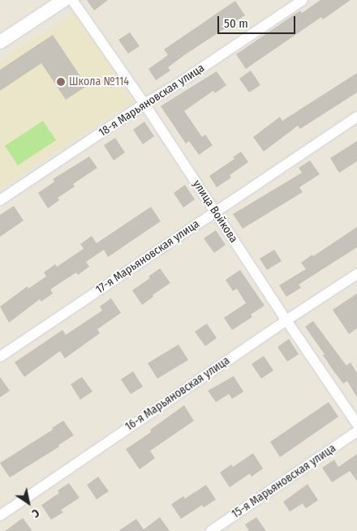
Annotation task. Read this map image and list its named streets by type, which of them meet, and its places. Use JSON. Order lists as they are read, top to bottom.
{
  "streets": {
    "street": [
      "18-я Марьяновская улица",
      "улица Войкова",
      "17-я Марьяновская улица",
      "16-я Марьяновская улица",
      "15-я Марьяновская улица"
    ]
  },
  "crossings": [
    ["18-я Марьяновская улица", "улица Войкова"],
    ["улица Войкова", "17-я Марьяновская улица"],
    ["улица Войкова", "16-я Марьяновская улица"]
  ],
  "places": ["Школа №114"],
  "scale_bar": "50 m",
  "north": "bottom right"
}
